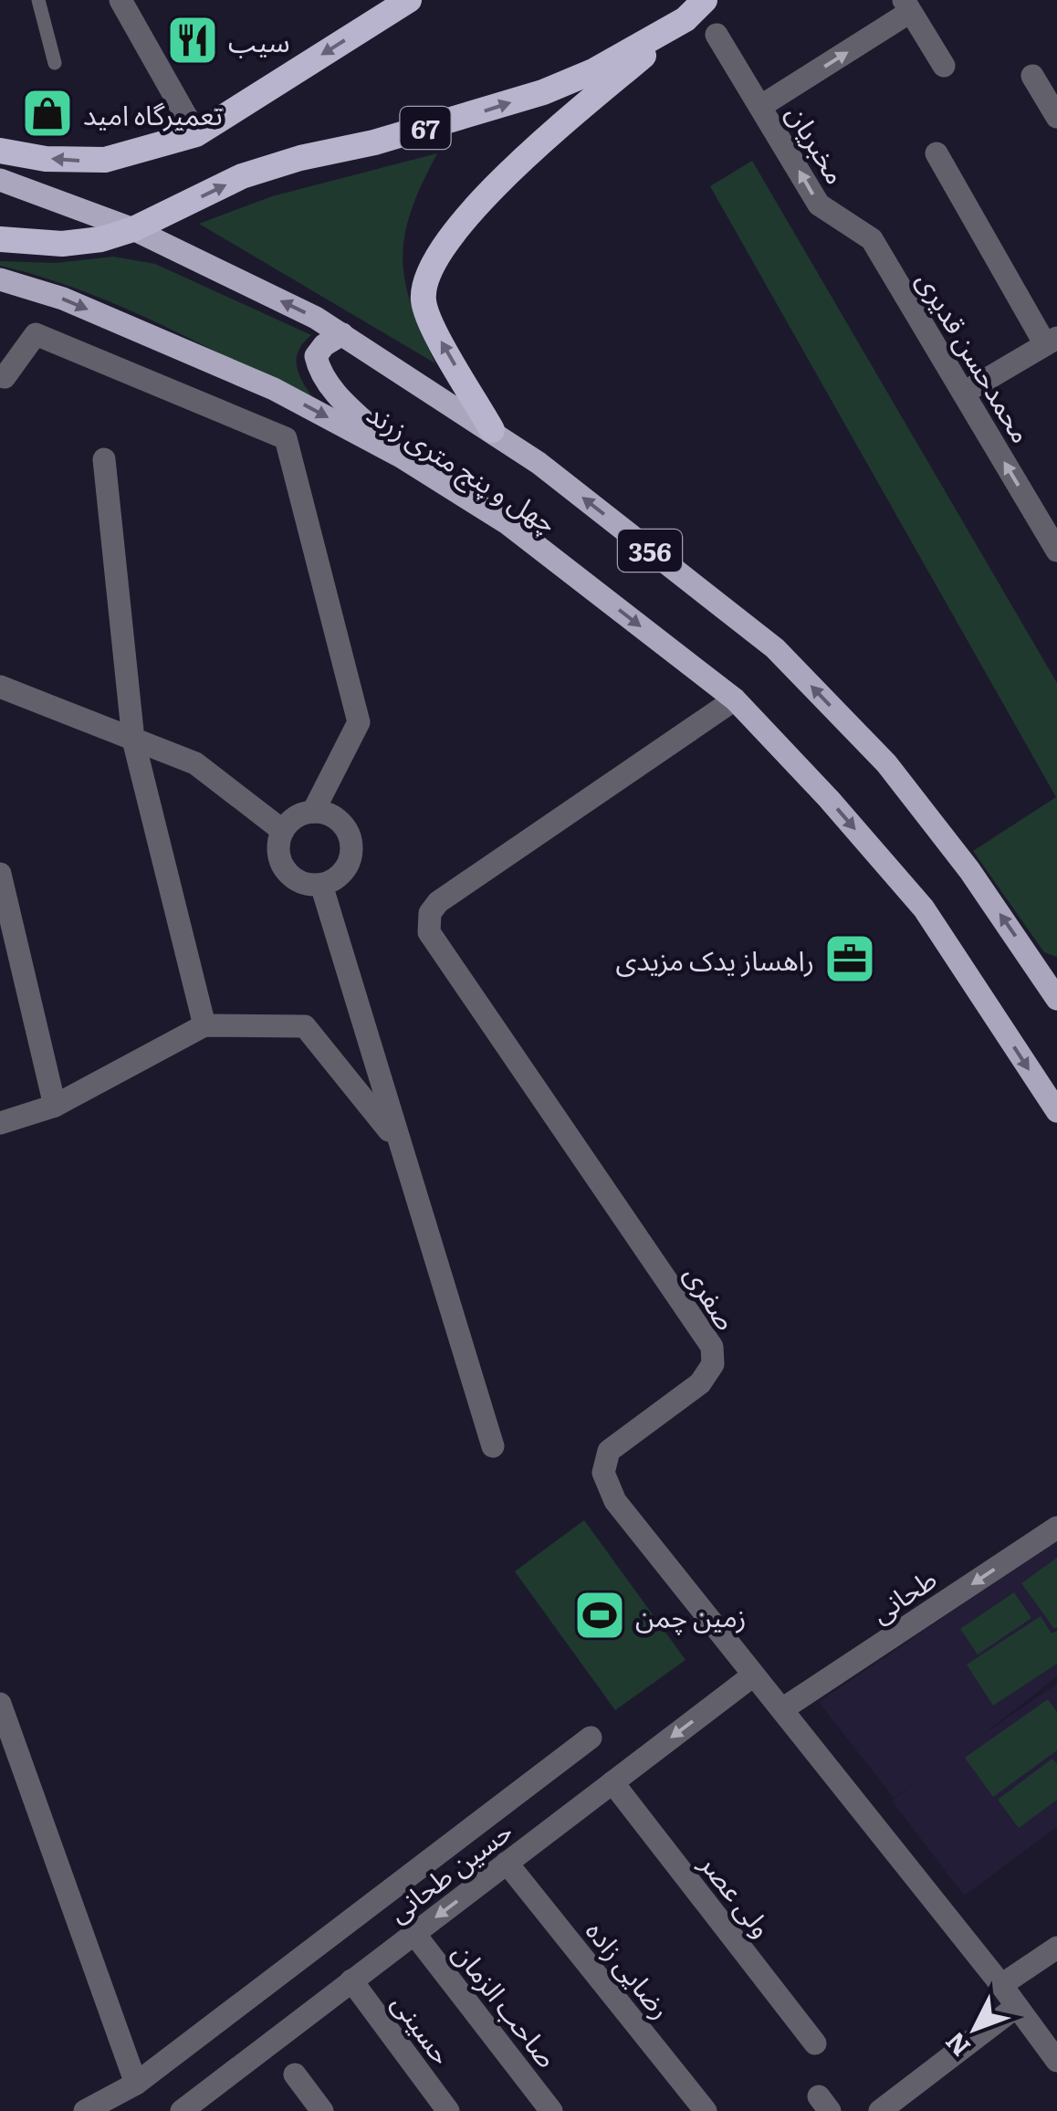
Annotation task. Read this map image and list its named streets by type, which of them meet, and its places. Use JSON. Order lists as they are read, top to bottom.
{
  "streets": {
    "highway": ["67"],
    "main road": ["چهل و پنج متری زرند", "356"],
    "street": [
      "مخبریان",
      "محمدحسن قدیری",
      "صفری",
      "طحانی",
      "حسین طحانی",
      "ولی عصر",
      "رضایی زاده",
      "صاحب الزمان",
      "حسینی"
    ]
  },
  "crossings": [
    ["67", "چهل و پنج متری زرند"],
    ["مخبریان", "محمدحسن قدیری"],
    ["چهل و پنج متری زرند", "صفری"],
    ["صفری", "طحانی"],
    ["صفری", "حسین طحانی"],
    ["حسین طحانی", "ولی عصر"],
    ["حسین طحانی", "رضایی زاده"],
    ["حسین طحانی", "صاحب الزمان"],
    ["حسین طحانی", "حسینی"]
  ],
  "one_way": ["محمدحسن قدیری", "طحانی"],
  "places": {
    "restaurant": ["سیب"],
    "shop": ["تعمیرگاه امید"],
    "office": ["راهساز یدک مزیدی"],
    "sports": ["زمین چمن"]
  },
  "north": "bottom left"
}
